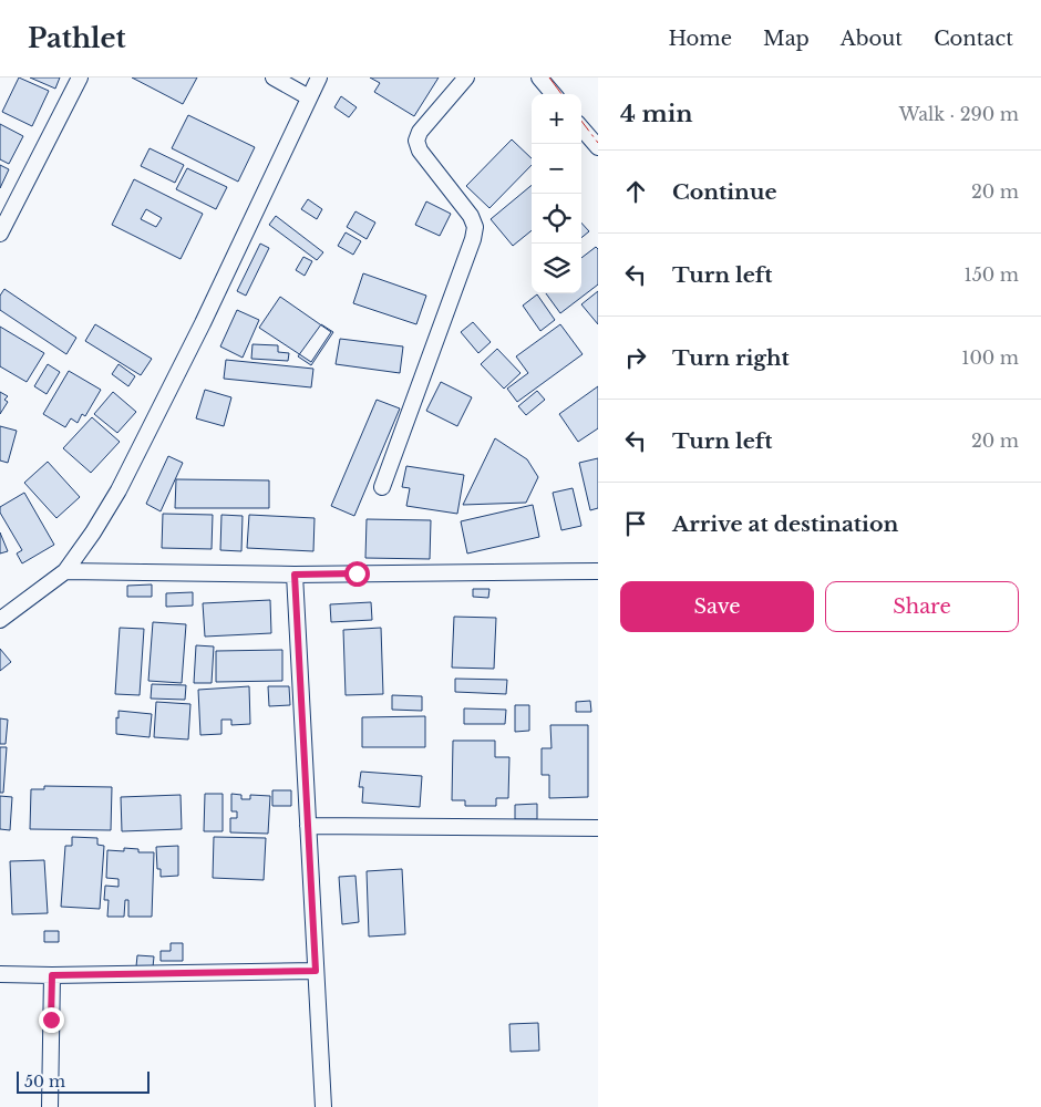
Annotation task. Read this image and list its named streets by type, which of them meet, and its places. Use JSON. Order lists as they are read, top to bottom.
{
  "scale_bar": "50 m",
  "page": {
    "header": "Pathlet",
    "nav": [
      "Home",
      "Map",
      "About",
      "Contact"
    ],
    "heading": ["4 min", "Walk · 290 m"],
    "map_buttons": ["+", "−"],
    "list": [
      ["Continue", "20 m"],
      ["Turn left", "150 m"],
      ["Turn right", "100 m"],
      ["Turn left", "20 m"],
      "Arrive at destination"
    ],
    "buttons": ["Save", "Share"],
    "scale": "50 m"
  }
}
